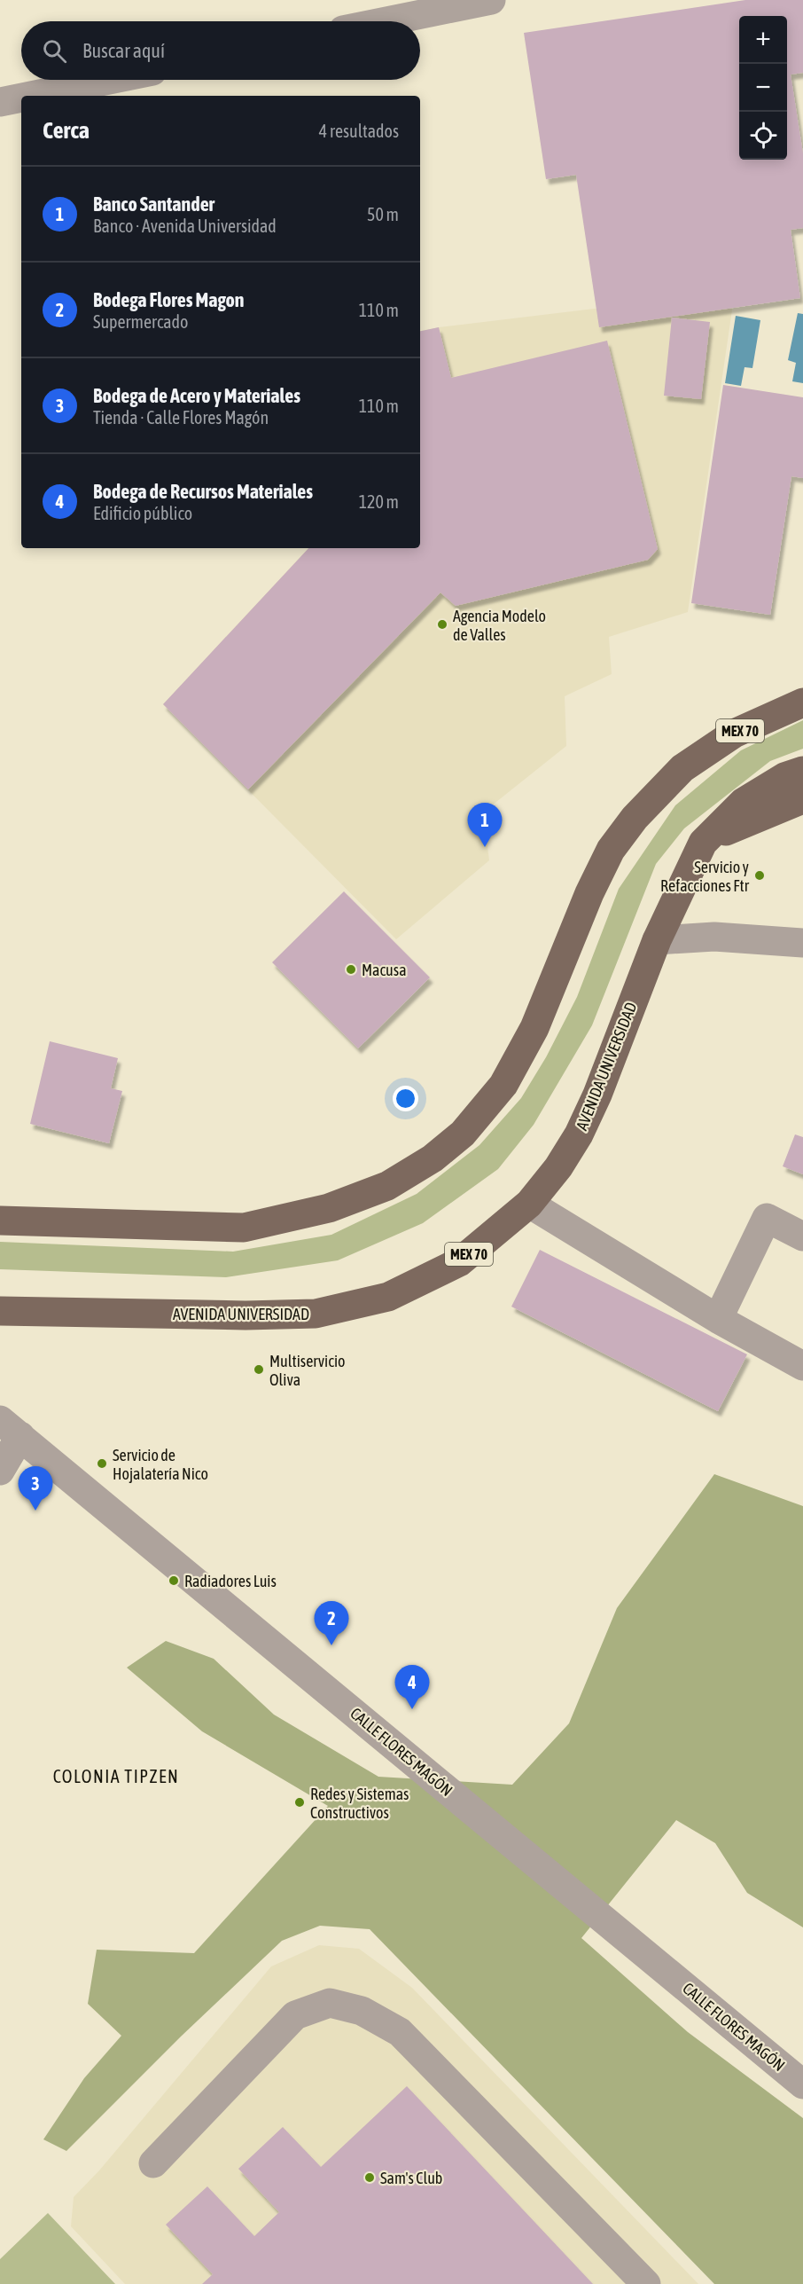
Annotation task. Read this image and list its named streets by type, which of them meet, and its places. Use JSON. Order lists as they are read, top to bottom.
{
  "streets": {
    "main road": ["MEX 70", "AVENIDA UNIVERSIDAD"],
    "street": ["CALLE FLORES MAGÓN"]
  },
  "districts": ["COLONIA TIPZEN"],
  "places": [
    "Agencia Modelo de Valles",
    "Servicio y Refacciones Ftr",
    "Macusa",
    "Multiservicio Oliva",
    "Servicio de Hojalatería Nico",
    "Radiadores Luis",
    "Redes y Sistemas Constructivos",
    "Sam's Club"
  ],
  "page": {
    "map_buttons": ["+", "−"],
    "search": "Buscar aquí",
    "heading": ["Cerca", "4 resultados"],
    "list": [
      {
        "mark": "1",
        "name": "Banco Santander",
        "note": "Banco · Avenida Universidad",
        "value": "50 m"
      },
      {
        "mark": "2",
        "name": "Bodega Flores Magon",
        "note": "Supermercado",
        "value": "110 m"
      },
      {
        "mark": "3",
        "name": "Bodega de Acero y Materiales",
        "note": "Tienda · Calle Flores Magón",
        "value": "110 m"
      },
      {
        "mark": "4",
        "name": "Bodega de Recursos Materiales",
        "note": "Edificio público",
        "value": "120 m"
      }
    ],
    "pins": [
      "1",
      "3",
      "2",
      "4"
    ]
  }
}
